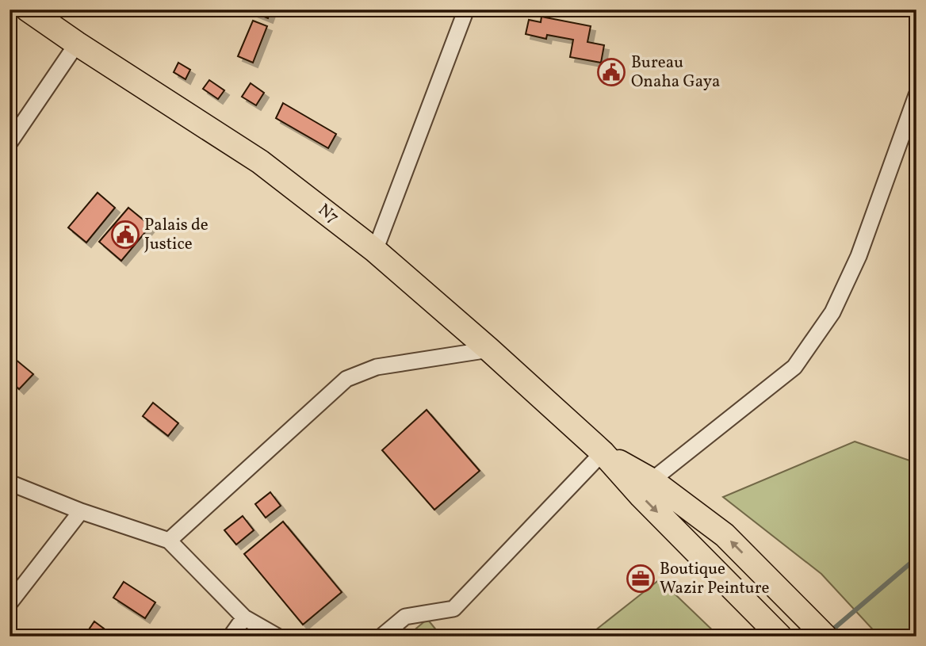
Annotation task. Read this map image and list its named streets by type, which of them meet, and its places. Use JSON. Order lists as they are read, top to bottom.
{
  "streets": {
    "main road": ["N7"]
  },
  "places": {
    "public building": ["Bureau Onaha Gaya", "Palais de Justice"],
    "office": ["Boutique Wazir Peinture"]
  }
}
